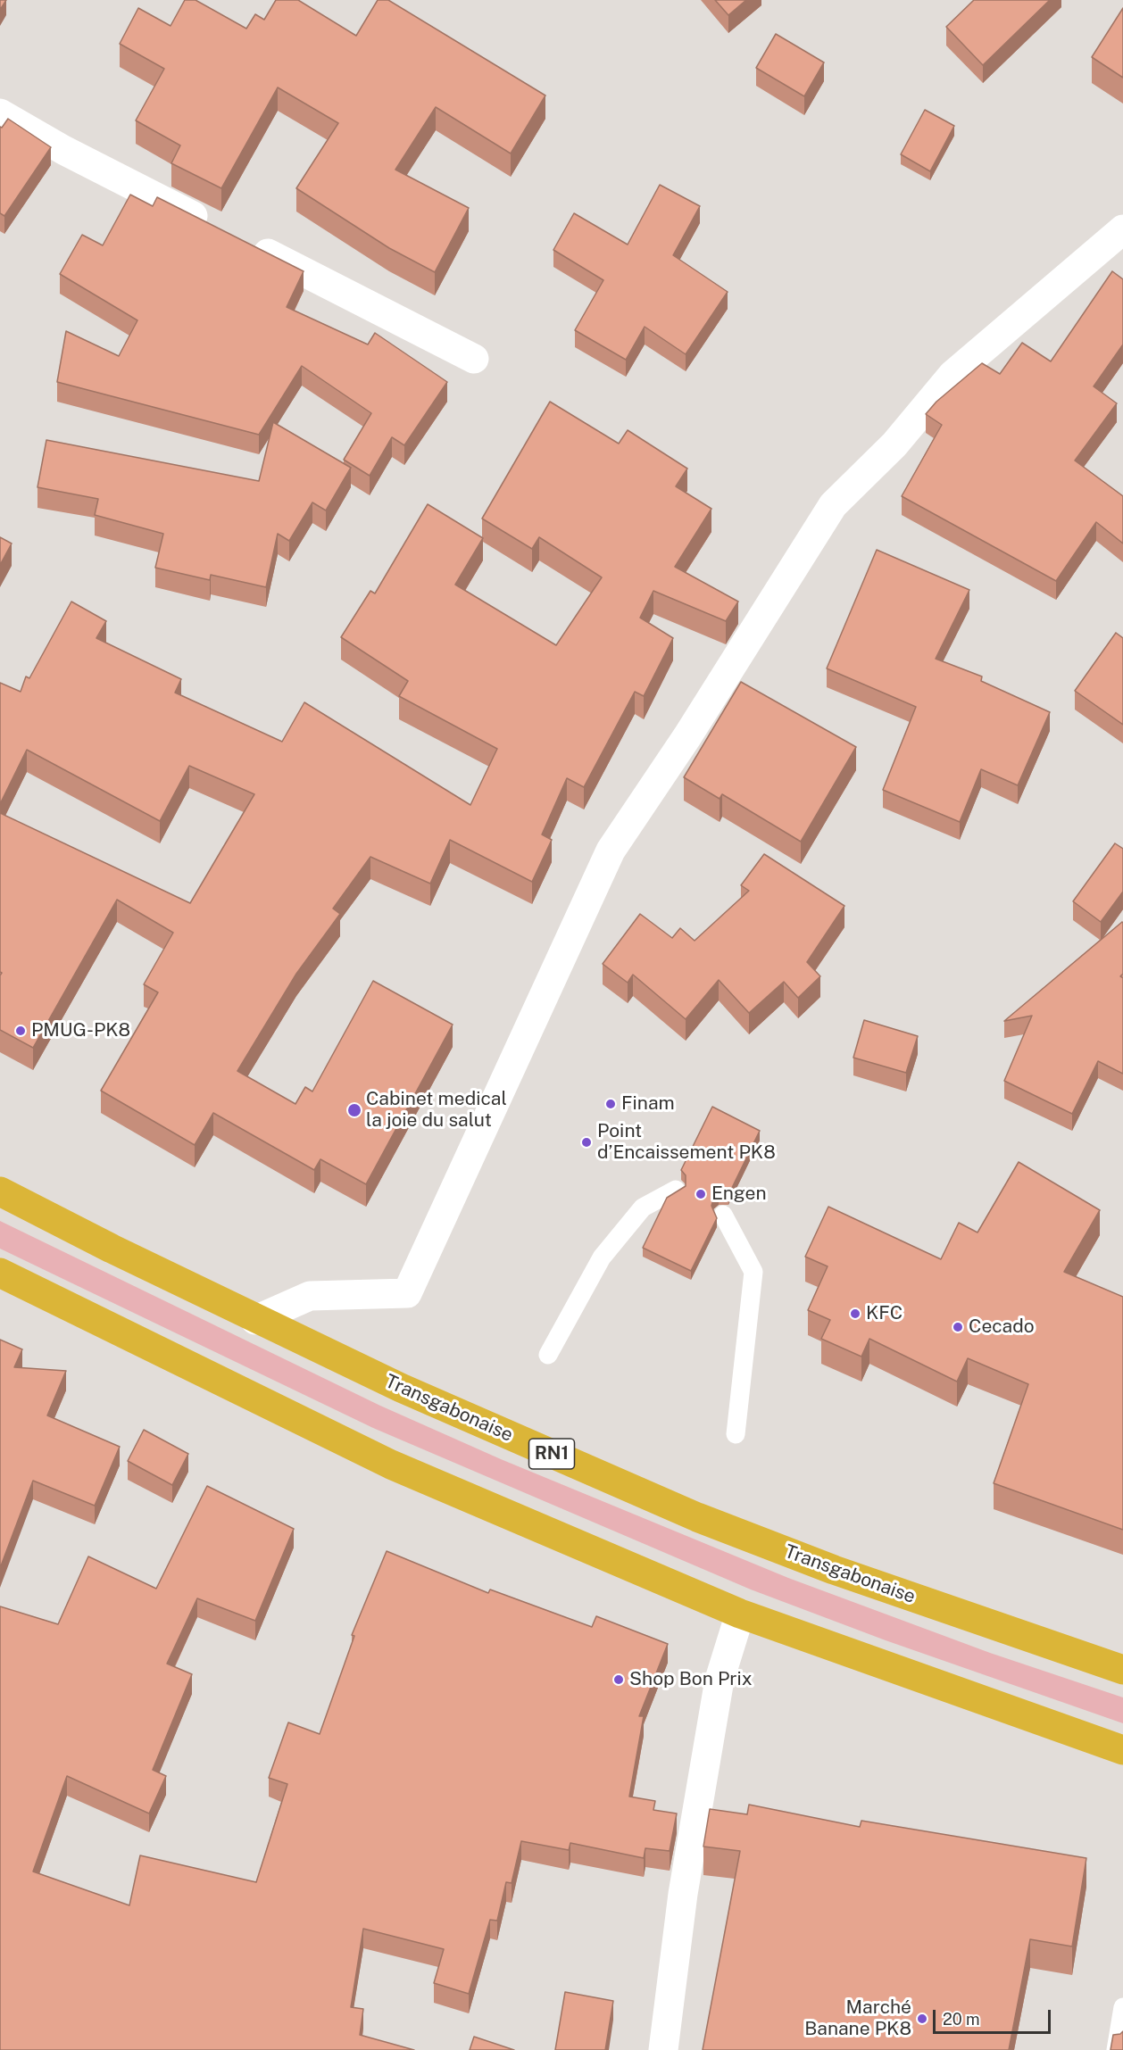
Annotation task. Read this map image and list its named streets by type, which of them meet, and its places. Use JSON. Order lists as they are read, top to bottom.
{
  "streets": {
    "highway": ["Transgabonaise", "RN1"]
  },
  "places": [
    "PMUG-PK8",
    "Finam",
    "Cabinet medical la joie du salut",
    "Point d’Encaissement PK8",
    "Engen",
    "KFC",
    "Cecado",
    "Shop Bon Prix",
    "Marché Banane PK8"
  ],
  "scale_bar": "20 m"
}
